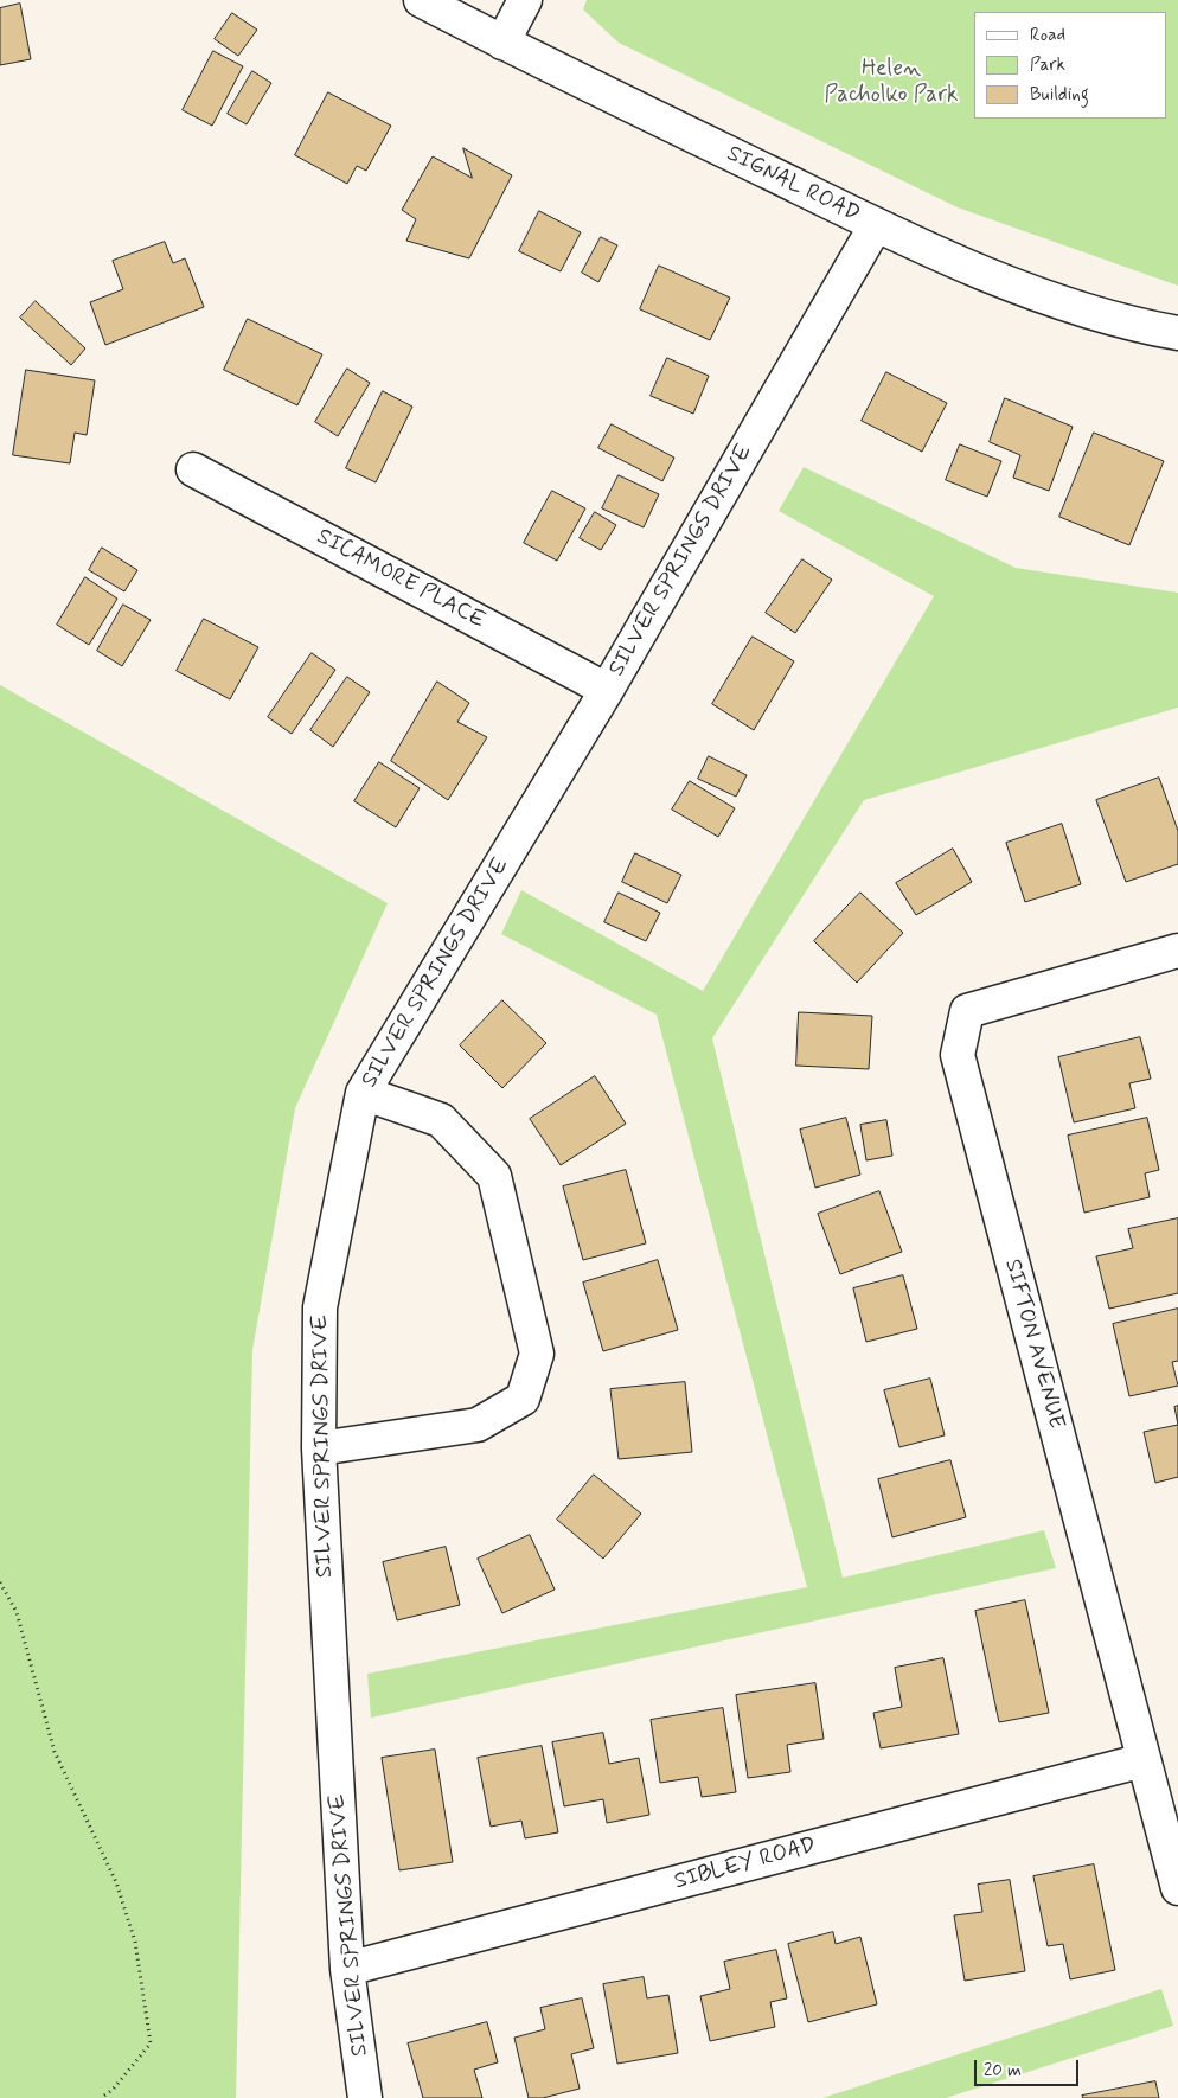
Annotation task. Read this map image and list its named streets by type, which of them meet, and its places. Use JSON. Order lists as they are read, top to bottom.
{
  "streets": {
    "street": [
      "SIGNAL ROAD",
      "SILVER SPRINGS DRIVE",
      "SICAMORE PLACE",
      "SIFTON AVENUE",
      "SIBLEY ROAD"
    ]
  },
  "crossings": [
    ["SIGNAL ROAD", "SILVER SPRINGS DRIVE"],
    ["SILVER SPRINGS DRIVE", "SICAMORE PLACE"],
    ["SILVER SPRINGS DRIVE", "SIBLEY ROAD"],
    ["SIFTON AVENUE", "SIBLEY ROAD"]
  ],
  "parks": ["Helen Pacholko Park"],
  "legend": ["Road", "Park", "Building"],
  "scale_bar": "20 m"
}
